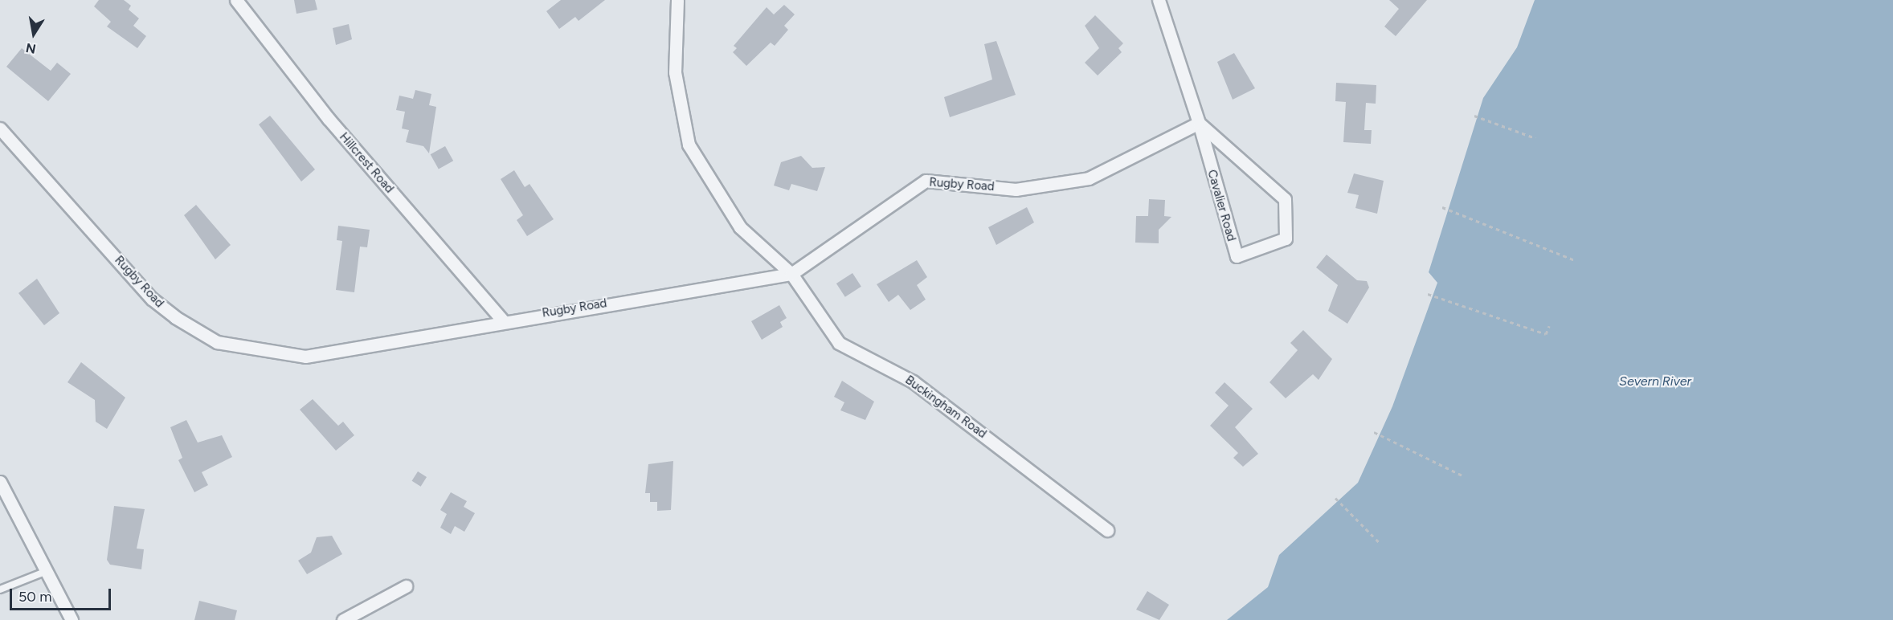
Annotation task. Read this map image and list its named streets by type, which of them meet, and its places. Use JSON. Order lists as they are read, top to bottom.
{
  "streets": {
    "street": [
      "Hillcrest Road",
      "Rugby Road",
      "Cavalier Road",
      "Buckingham Road"
    ]
  },
  "crossings": [
    ["Hillcrest Road", "Rugby Road"],
    ["Rugby Road", "Cavalier Road"],
    ["Rugby Road", "Buckingham Road"]
  ],
  "water": ["Severn River"],
  "scale_bar": "50 m",
  "north": "bottom"
}
